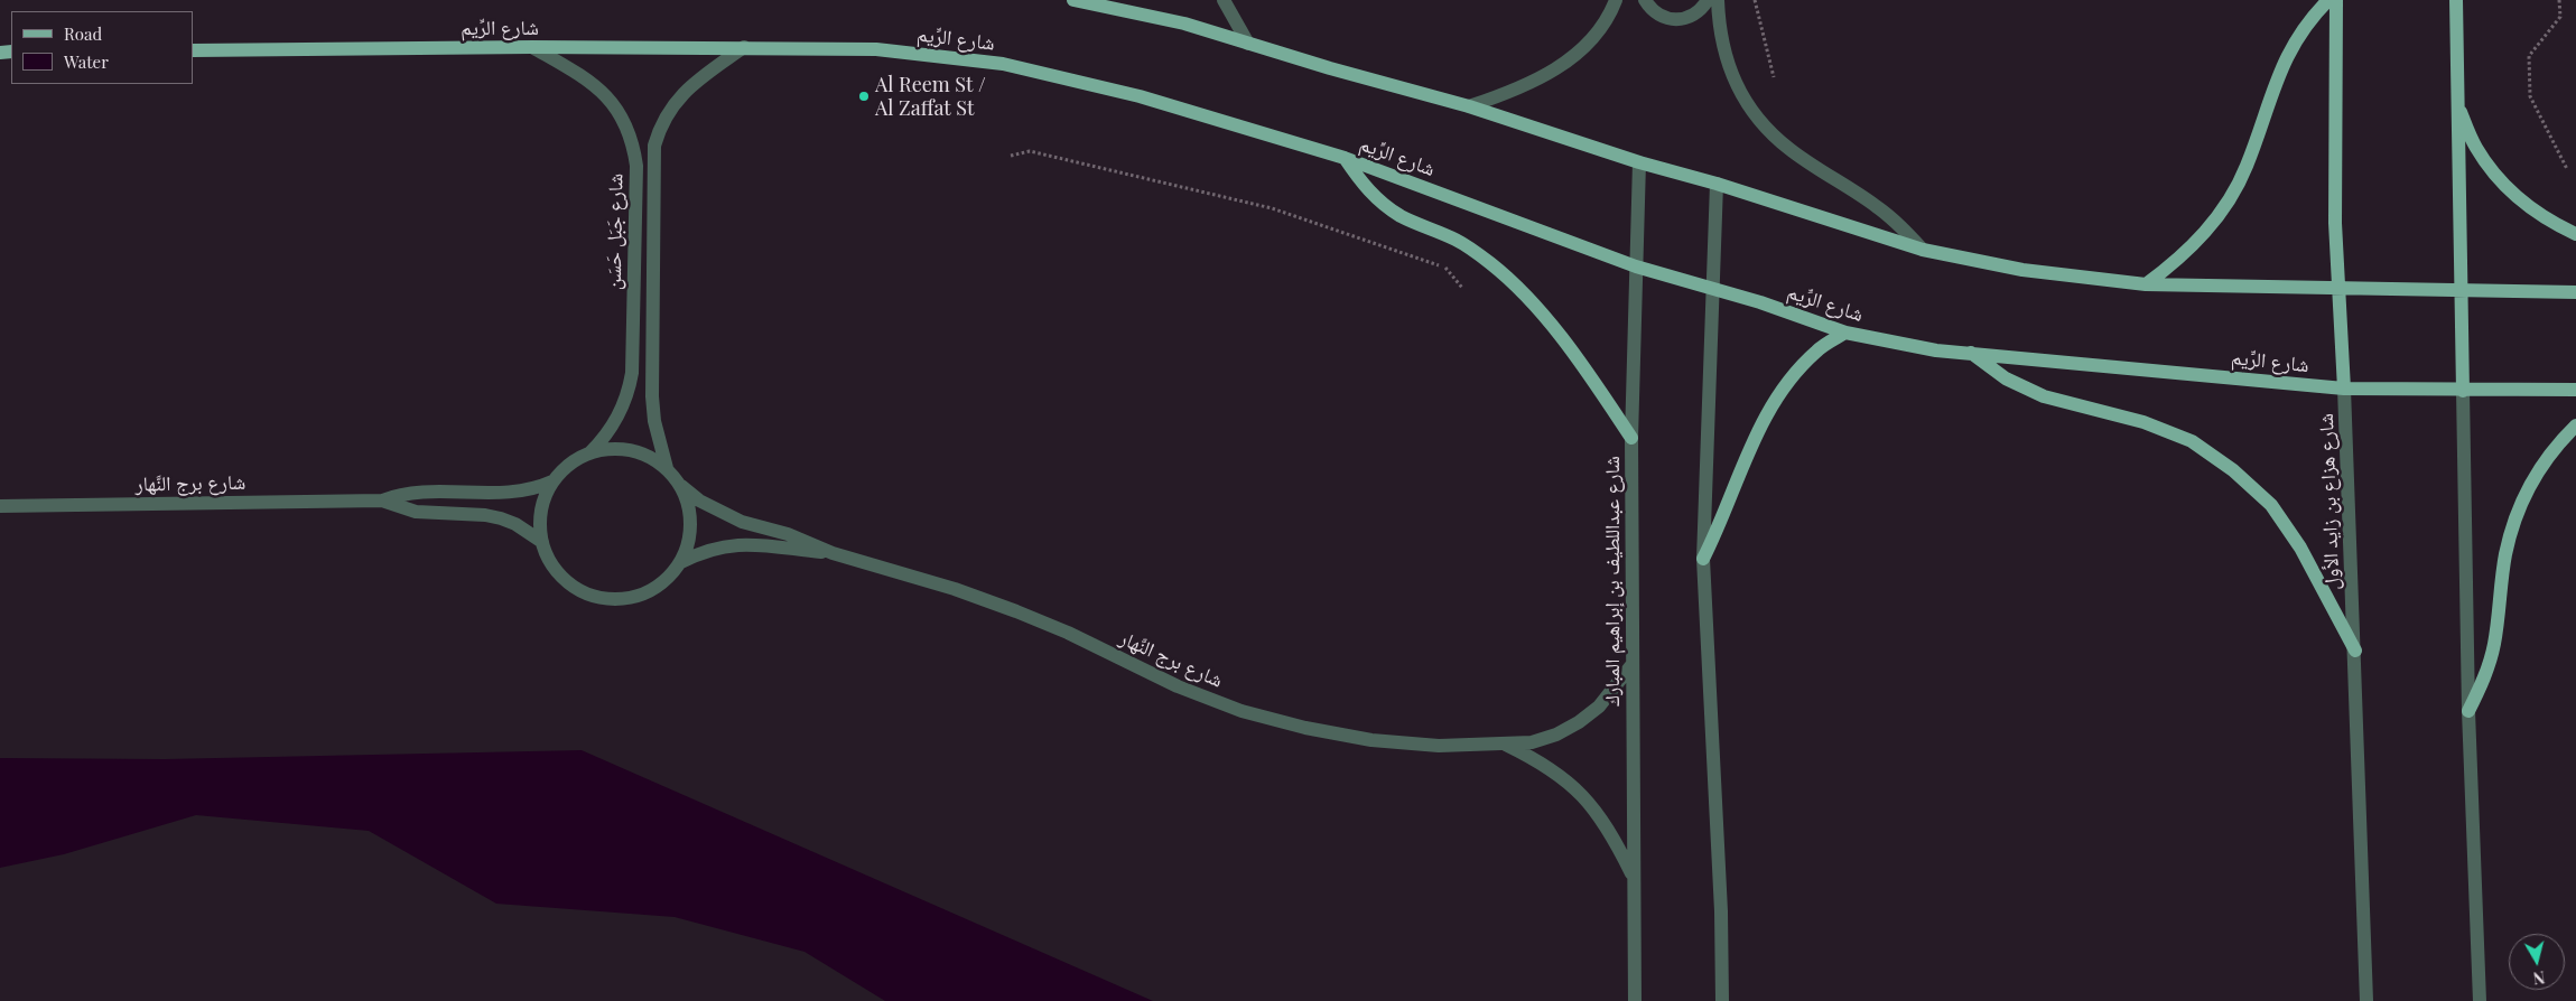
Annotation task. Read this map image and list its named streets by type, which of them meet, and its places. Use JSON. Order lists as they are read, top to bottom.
{
  "streets": {
    "main road": ["شارع الرِّيم", "شارع هزاع بن زايد الأول"],
    "street": ["شارع جَبَل حَسَن", "شارع برج النَّهار", "شارع عبداللطيف بن إبراهيم المبارك"]
  },
  "crossings": [
    ["شارع الرِّيم", "شارع جَبَل حَسَن"],
    ["شارع الرِّيم", "شارع هزاع بن زايد الأول"],
    ["شارع الرِّيم", "شارع عبداللطيف بن إبراهيم المبارك"],
    ["شارع جَبَل حَسَن", "شارع برج النَّهار"],
    ["شارع برج النَّهار", "شارع عبداللطيف بن إبراهيم المبارك"]
  ],
  "places": ["Al Reem St / Al Zaffat St"],
  "legend": ["Road", "Water"],
  "north": "bottom"
}
